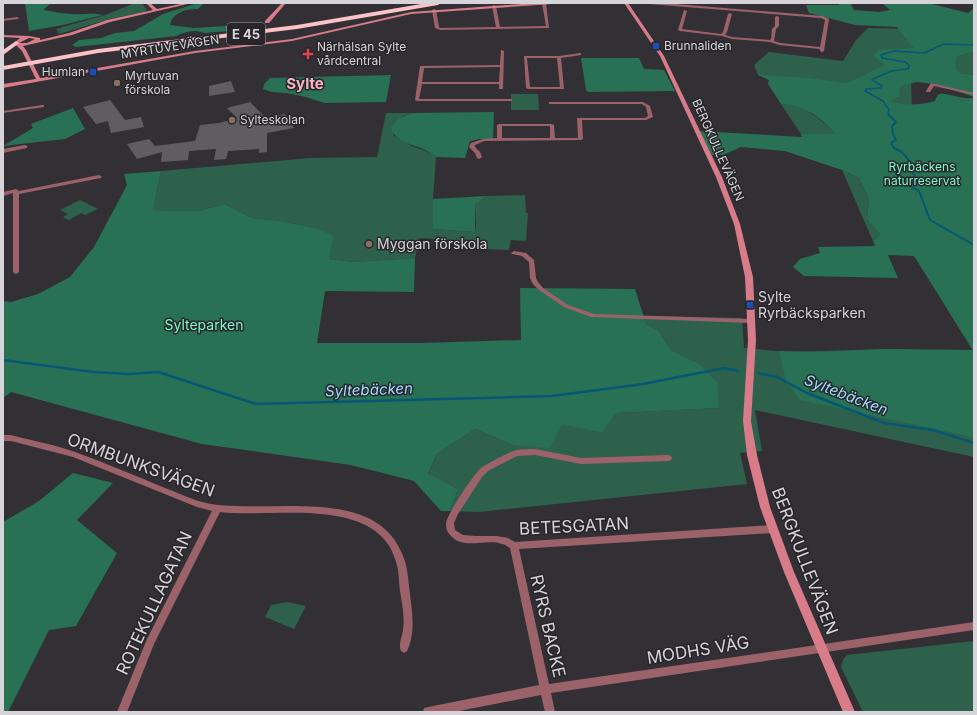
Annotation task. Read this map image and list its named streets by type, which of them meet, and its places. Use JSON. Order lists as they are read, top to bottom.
{
  "streets": {
    "highway": ["E 45"],
    "street": [
      "MYRTUVEVÄGEN",
      "BERGKULLEVÄGEN",
      "ORMBUNKSVÄGEN",
      "BETESGATAN",
      "ROTEKULLAGATAN",
      "RYRS BACKE",
      "MODHS VÄG"
    ]
  },
  "crossings": [
    ["BERGKULLEVÄGEN", "BETESGATAN"],
    ["BERGKULLEVÄGEN", "MODHS VÄG"],
    ["ORMBUNKSVÄGEN", "ROTEKULLAGATAN"],
    ["BETESGATAN", "RYRS BACKE"],
    ["RYRS BACKE", "MODHS VÄG"]
  ],
  "districts": ["Sylte"],
  "water": ["Syltebäcken"],
  "parks": ["Ryrbäckens naturreservat", "Sylteparken"],
  "places": {
    "transit": ["Brunnaliden", "Humlan", "Sylte Ryrbäcksparken"],
    "health": ["Närhälsan Sylte vårdcentral"],
    "other": ["Myrtuvan förskola", "Sylteskolan", "Myggan förskola"]
  }
}
